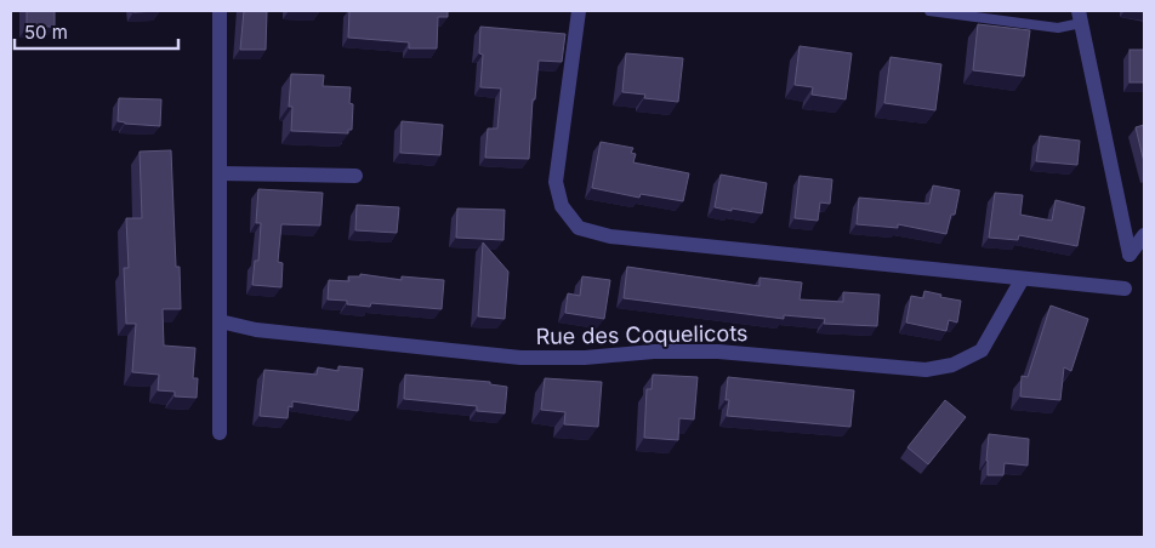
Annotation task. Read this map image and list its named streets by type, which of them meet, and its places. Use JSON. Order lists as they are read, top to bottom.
{
  "streets": {
    "street": ["Rue des Coquelicots"]
  },
  "scale_bar": "50 m"
}
